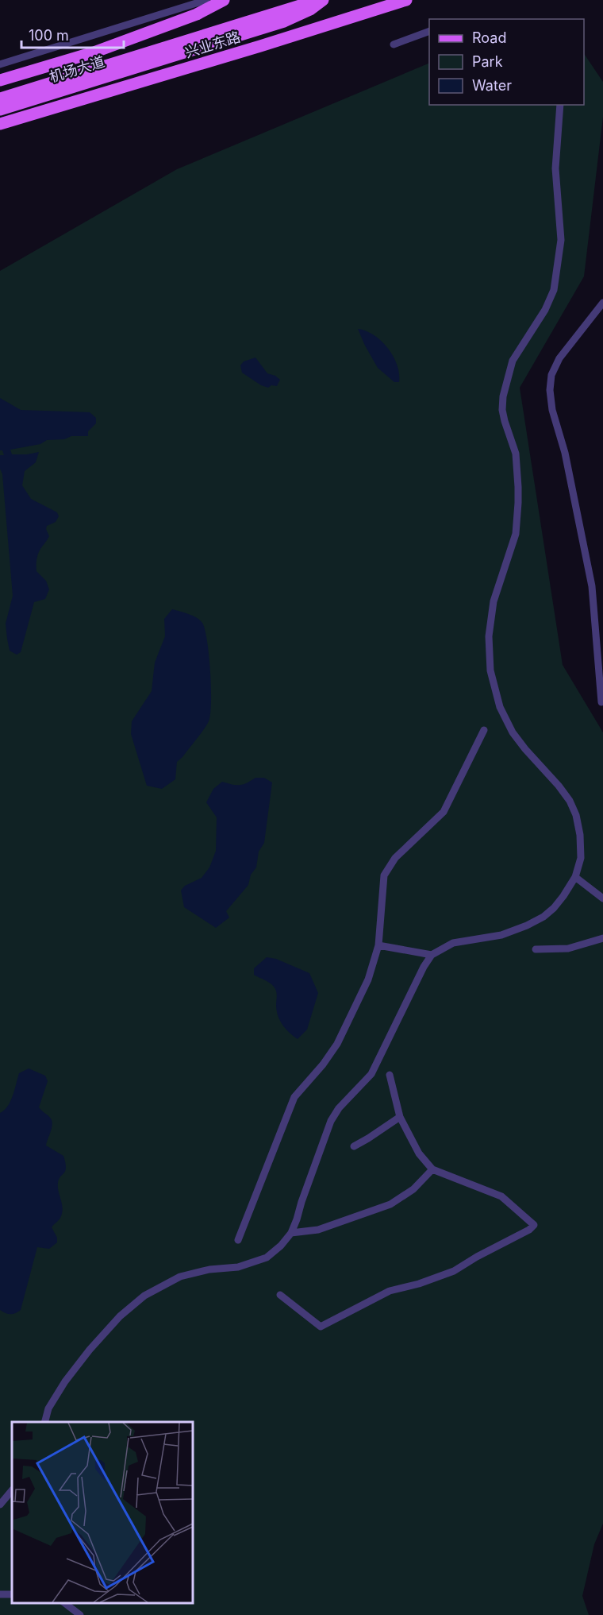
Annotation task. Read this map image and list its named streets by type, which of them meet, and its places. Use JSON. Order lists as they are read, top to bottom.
{
  "streets": {
    "main road": ["兴业东路", "机场大道"]
  },
  "legend": ["Road", "Park", "Water"],
  "scale_bar": "100 m"
}
